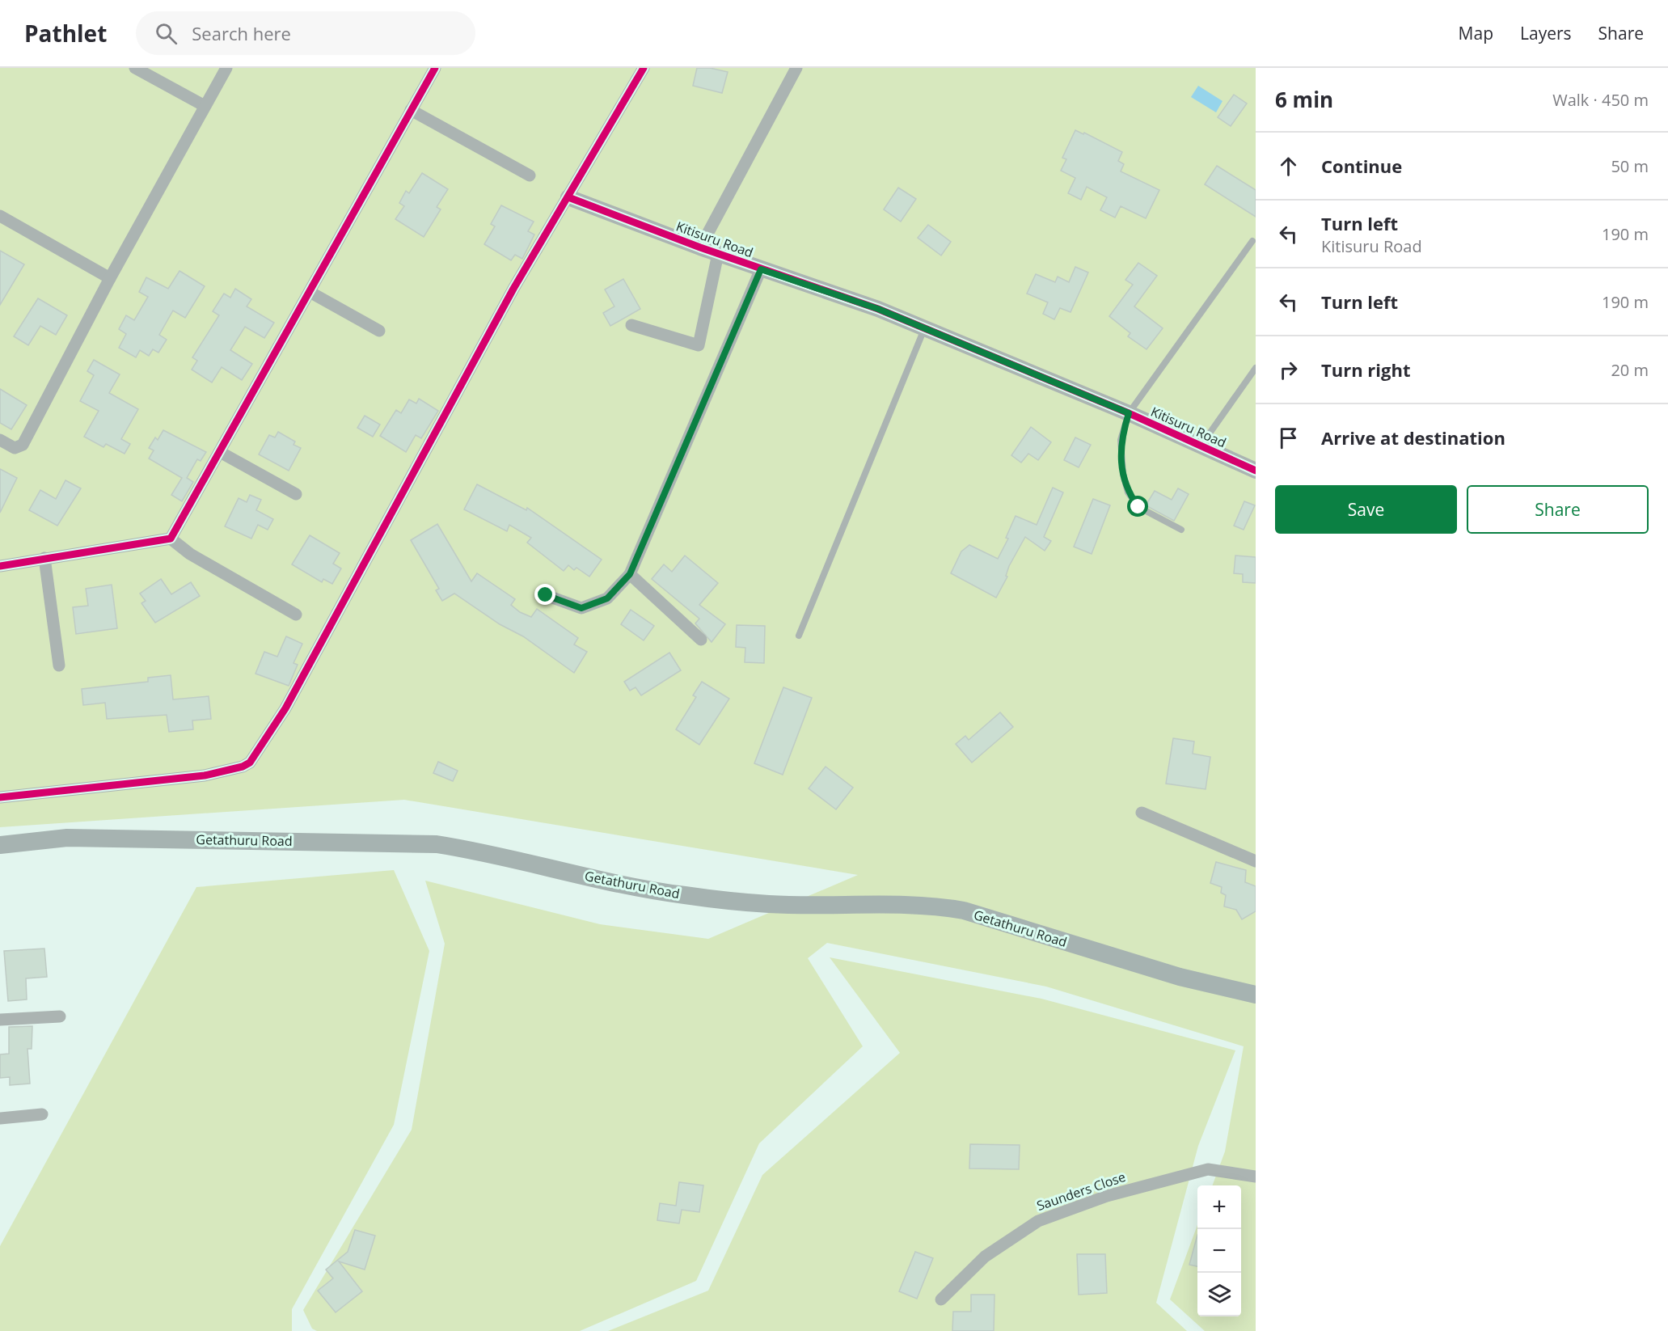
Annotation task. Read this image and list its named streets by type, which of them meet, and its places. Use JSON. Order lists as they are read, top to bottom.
{
  "streets": {
    "main road": ["Getathuru Road"],
    "street": ["Kitisuru Road", "Saunders Close"]
  },
  "page": {
    "header": "Pathlet",
    "search": "Search here",
    "nav": ["Map", "Layers", "Share"],
    "heading": ["6 min", "Walk · 450 m"],
    "list": [
      ["Continue", "50 m"],
      ["Turn left", "Kitisuru Road", "190 m"],
      ["Turn left", "190 m"],
      ["Turn right", "20 m"],
      "Arrive at destination"
    ],
    "buttons": ["Save", "Share"],
    "map_buttons": ["+", "−"]
  }
}
